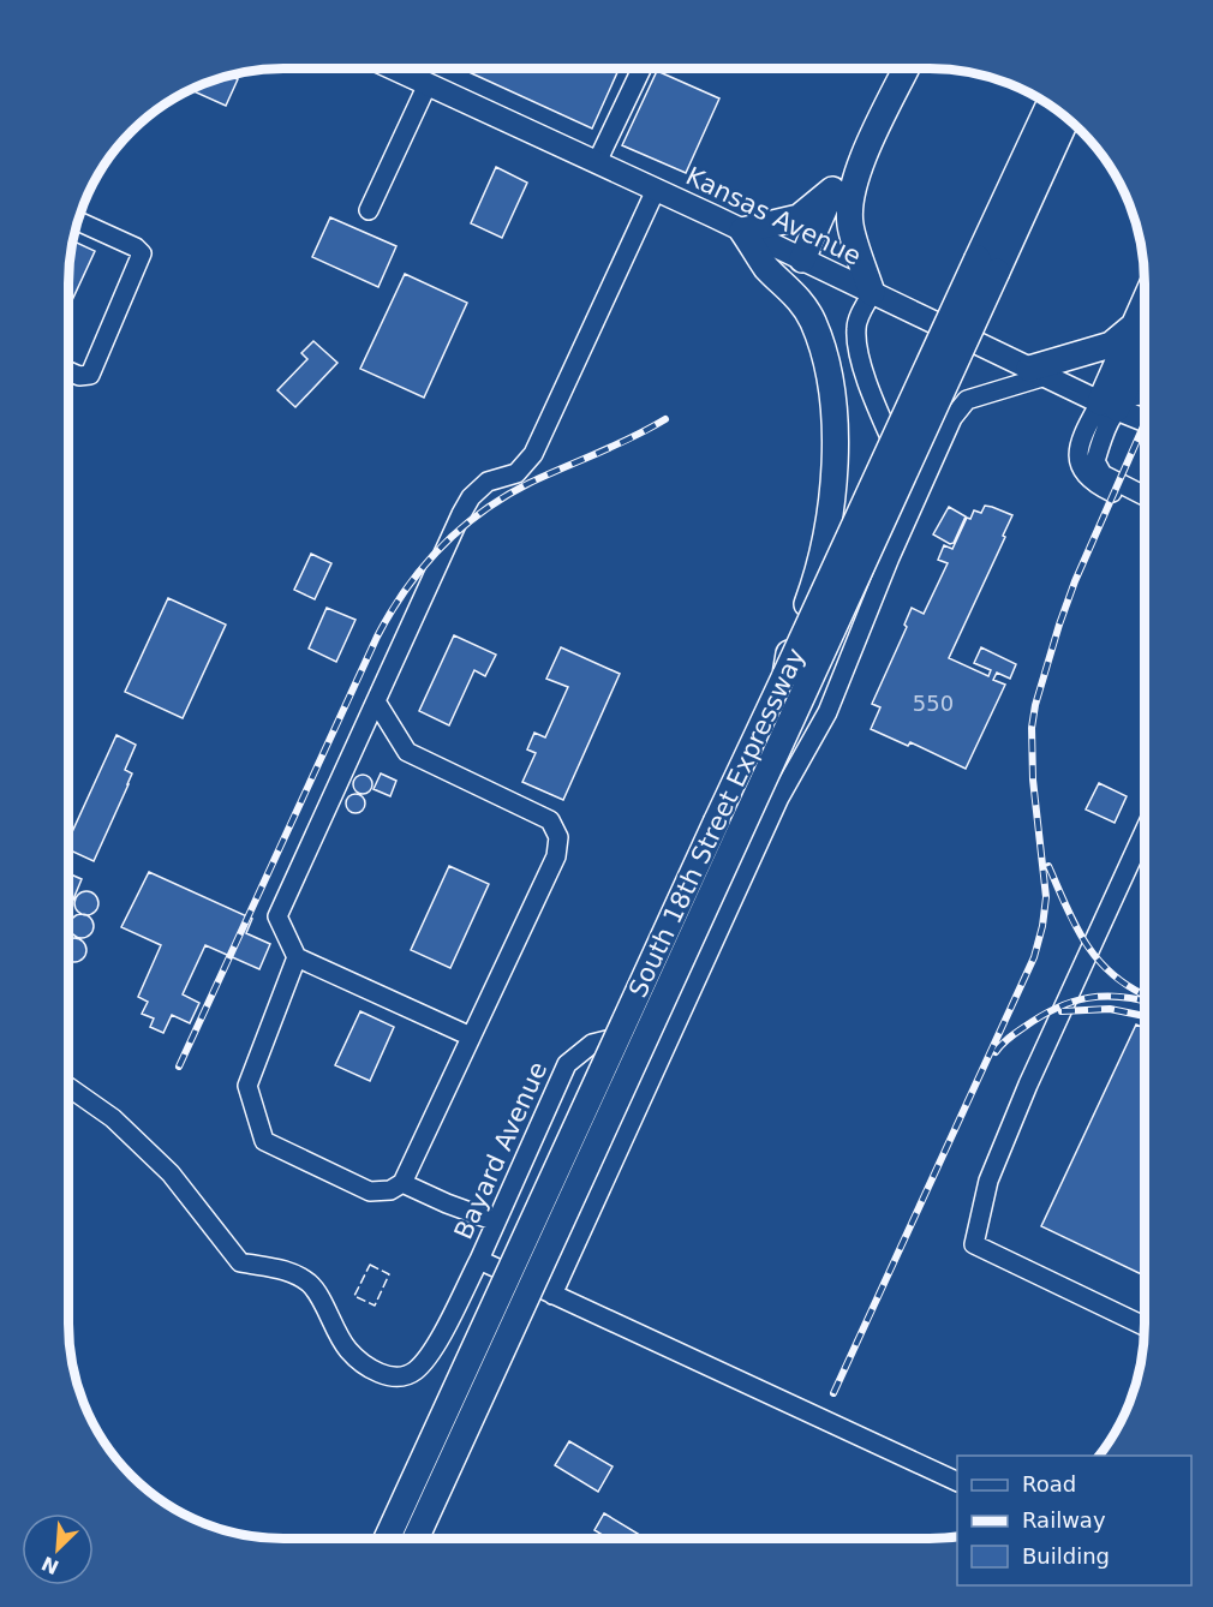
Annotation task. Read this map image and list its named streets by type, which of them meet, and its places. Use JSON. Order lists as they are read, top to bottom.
{
  "streets": {
    "highway": ["South 18th Street Expressway"],
    "main road": ["Kansas Avenue"],
    "street": ["Bayard Avenue"]
  },
  "crossings": [
    ["Kansas Avenue", "Bayard Avenue"]
  ],
  "house_numbers": ["550"],
  "legend": ["Road", "Railway", "Building"],
  "north": "bottom left"
}
